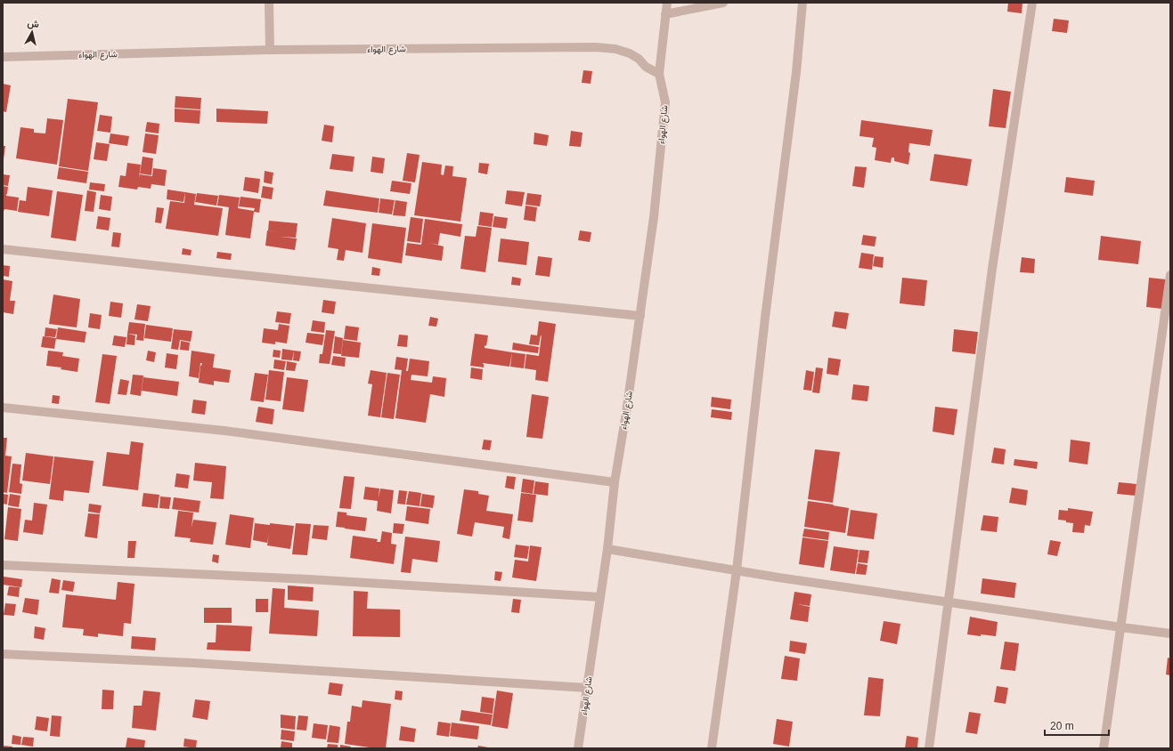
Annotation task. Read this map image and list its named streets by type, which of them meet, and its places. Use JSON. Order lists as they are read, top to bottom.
{
  "streets": {
    "street": ["شارع الهواء"]
  },
  "scale_bar": "20 m",
  "north": "top"
}
